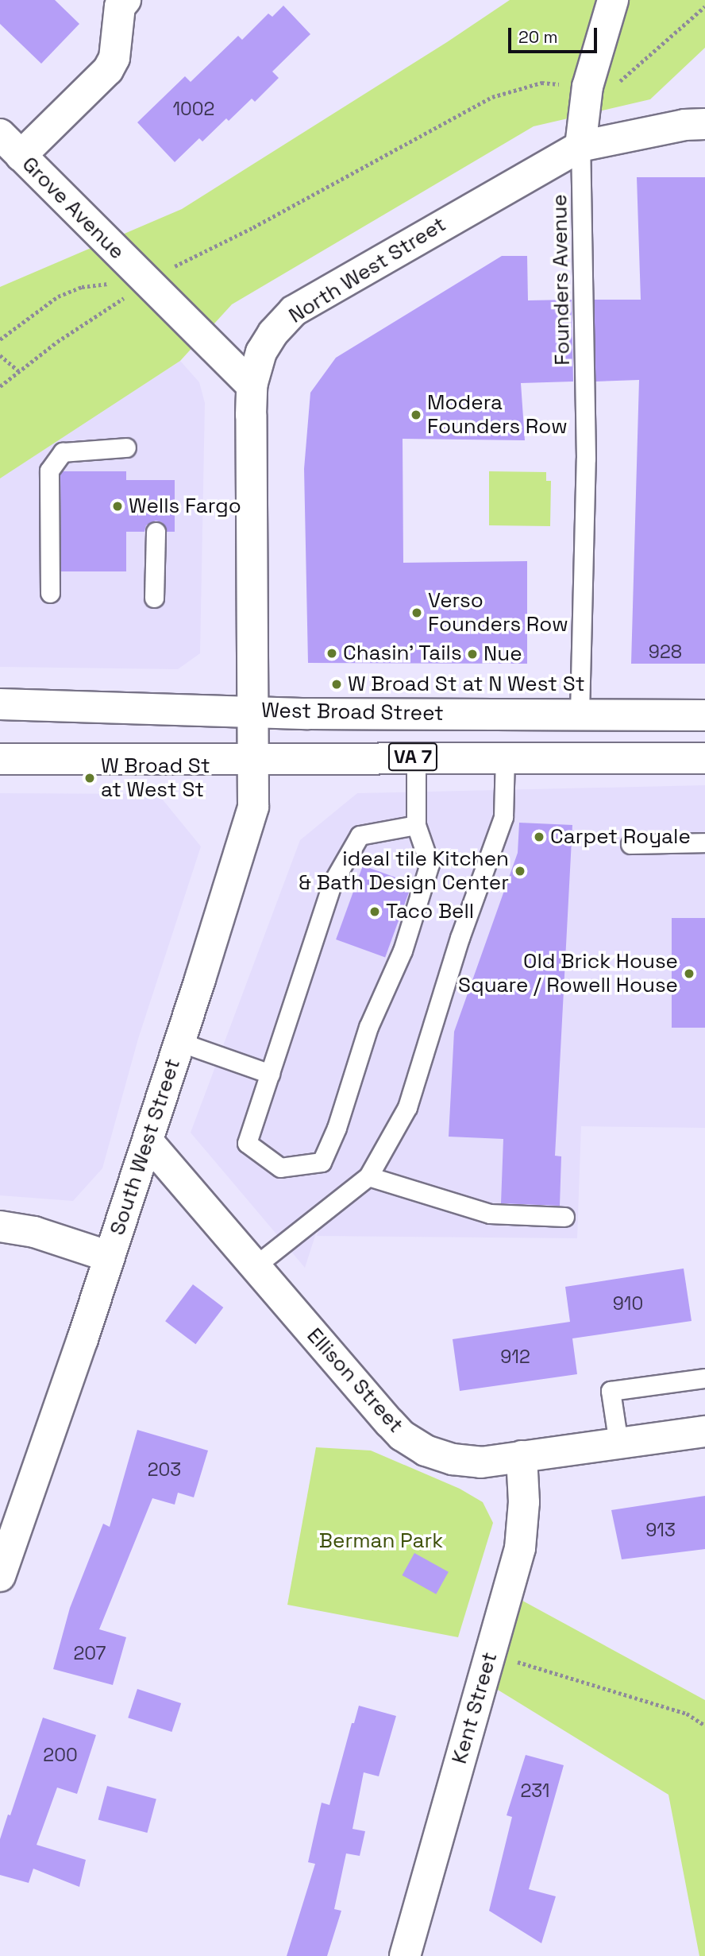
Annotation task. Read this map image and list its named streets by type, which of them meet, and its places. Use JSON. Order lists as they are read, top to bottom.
{
  "streets": {
    "main road": [
      "Grove Avenue",
      "North West Street",
      "West Broad Street",
      "VA 7",
      "South West Street",
      "Ellison Street",
      "Kent Street"
    ],
    "lane": ["Founders Avenue"]
  },
  "crossings": [
    ["North West Street", "Founders Avenue"],
    ["North West Street", "West Broad Street"],
    ["North West Street", "South West Street"],
    ["Founders Avenue", "West Broad Street"],
    ["West Broad Street", "South West Street"],
    ["South West Street", "Ellison Street"],
    ["Ellison Street", "Kent Street"]
  ],
  "parks": ["Berman Park"],
  "places": [
    "Modera Founders Row",
    "Wells Fargo",
    "Verso Founders Row",
    "Chasin' Tails",
    "Nue",
    "W Broad St at N West St",
    "W Broad St at West St",
    "Carpet Royale",
    "ideal tile Kitchen & Bath Design Center",
    "Taco Bell",
    "Old Brick House Square / Rowell House"
  ],
  "house_numbers": [
    "1002",
    "928",
    "910",
    "912",
    "203",
    "913",
    "207",
    "200",
    "231"
  ],
  "scale_bar": "20 m"
}
